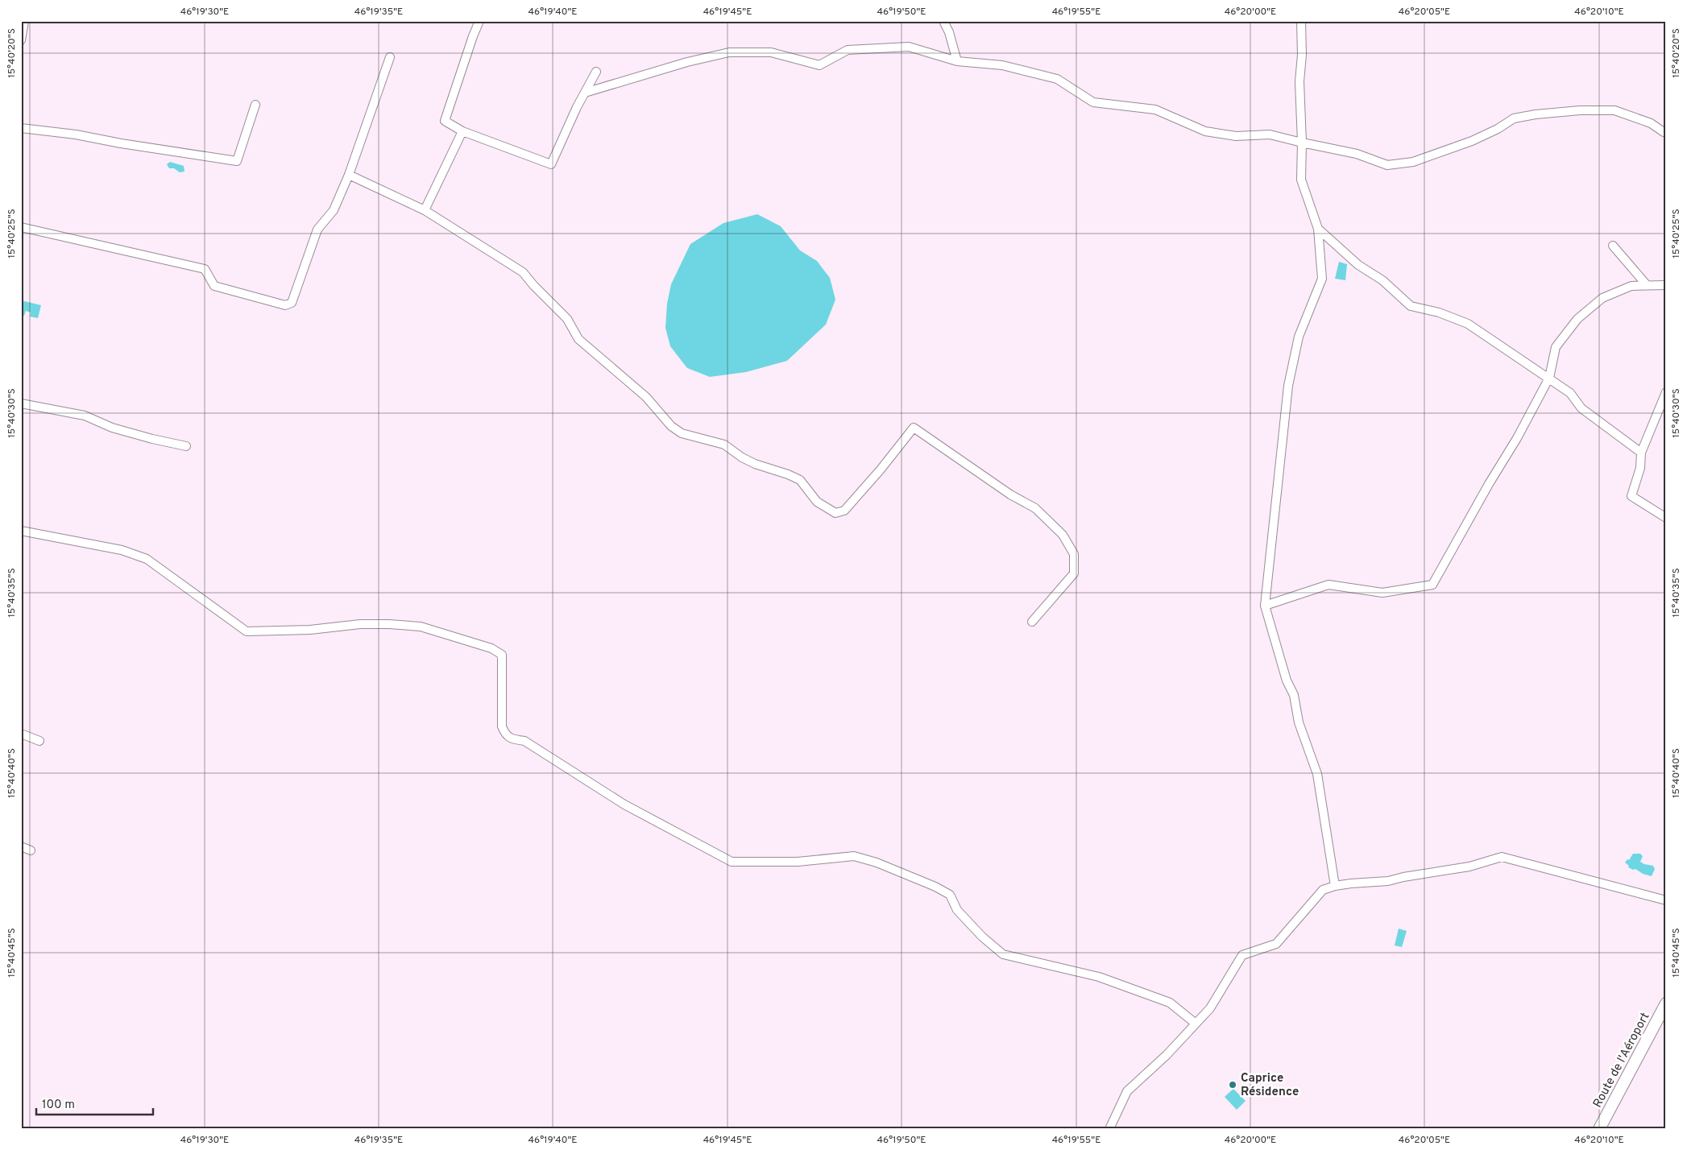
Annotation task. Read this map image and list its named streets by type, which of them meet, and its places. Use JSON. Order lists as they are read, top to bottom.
{
  "streets": {
    "main road": ["Route de l'Aéroport"]
  },
  "places": ["Caprice Résidence"],
  "scale_bar": "100 m",
  "coordinates": [
    "46°19'30\"E",
    "46°19'35\"E",
    "46°19'40\"E",
    "46°19'45\"E",
    "46°19'50\"E",
    "46°19'55\"E",
    "46°20'00\"E",
    "46°20'05\"E",
    "46°20'10\"E",
    "15°40'20\"S",
    "15°40'25\"S",
    "15°40'30\"S",
    "15°40'35\"S",
    "15°40'40\"S",
    "15°40'45\"S"
  ]
}
